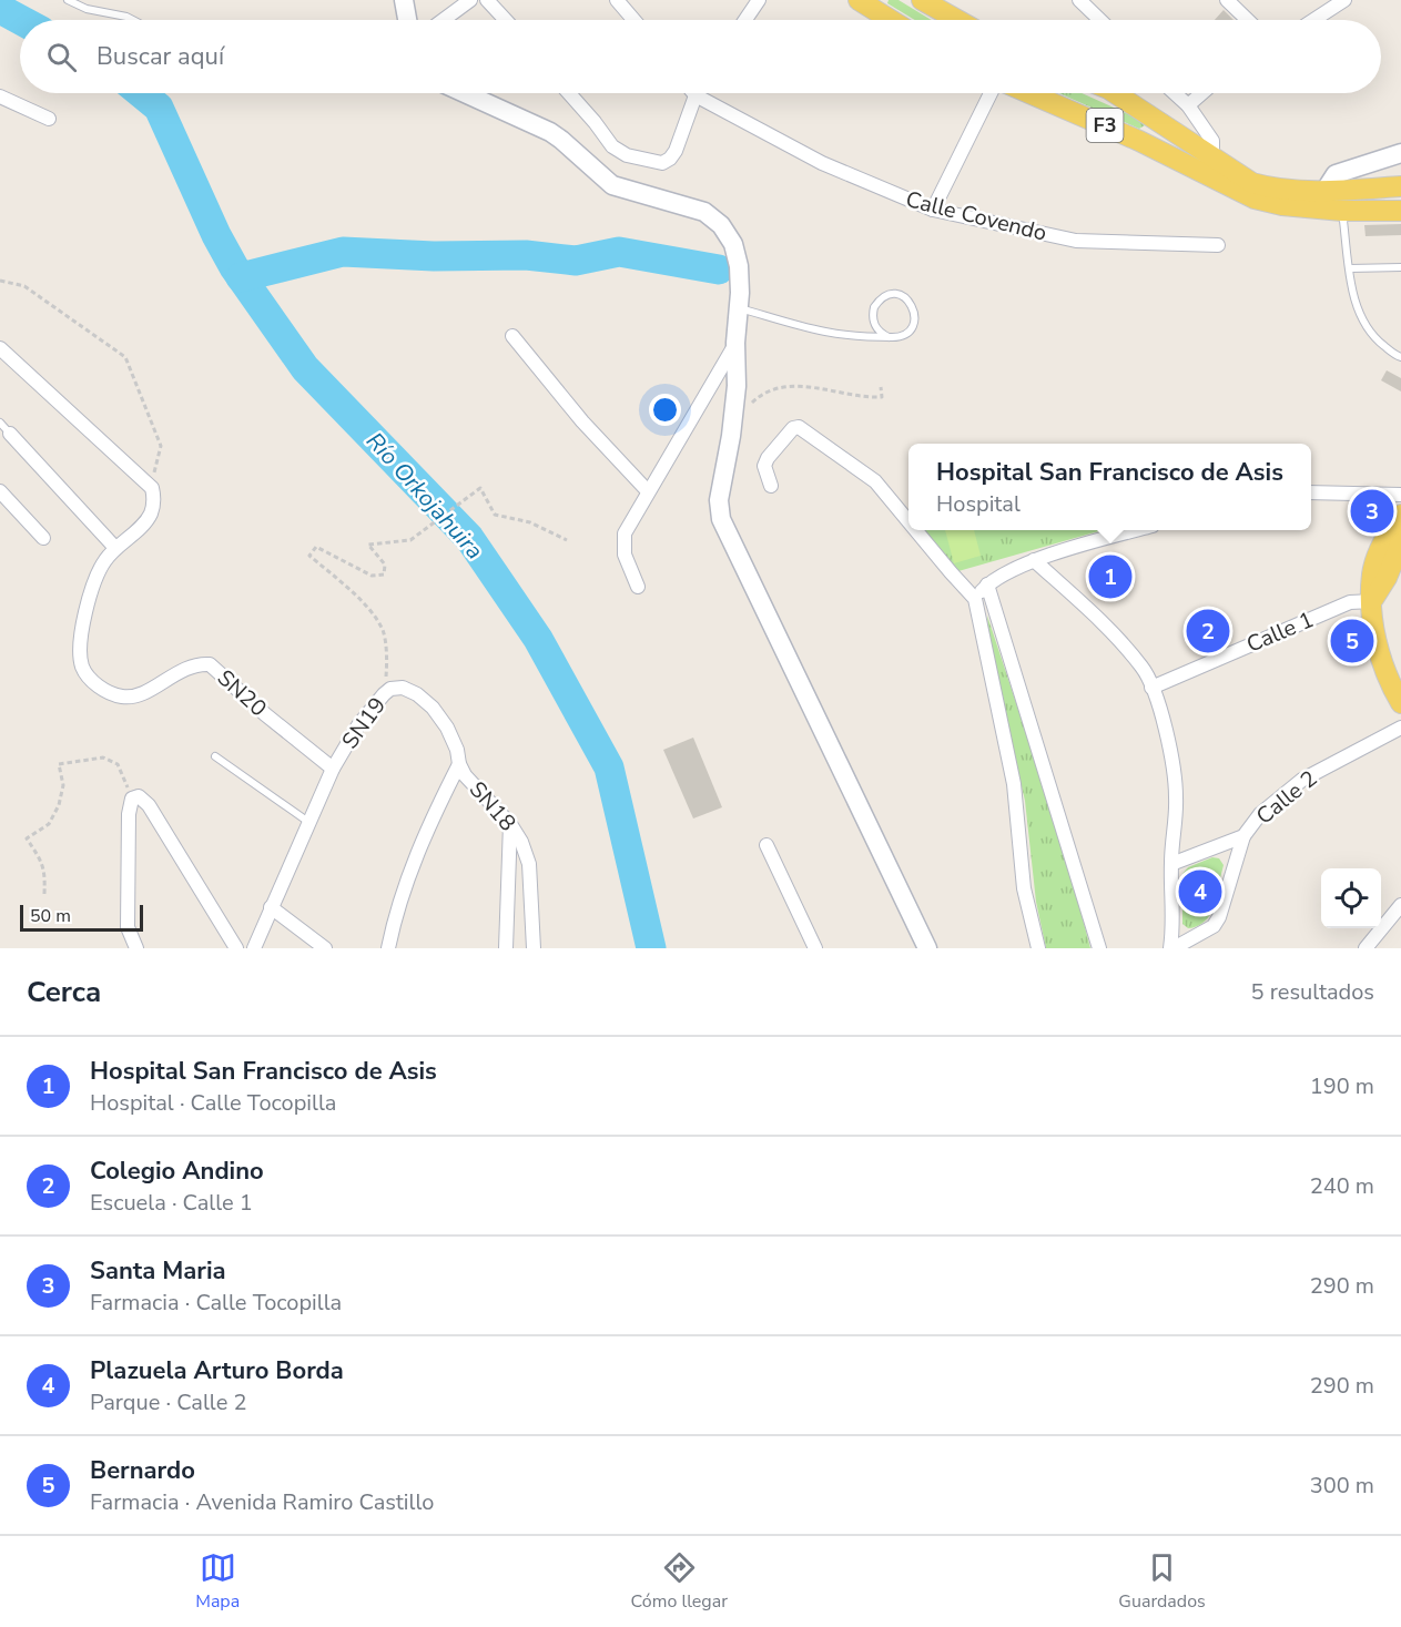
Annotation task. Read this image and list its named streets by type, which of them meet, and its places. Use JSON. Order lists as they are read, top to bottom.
{
  "streets": {
    "main road": ["F3"],
    "street": [
      "Calle Covendo",
      "Calle 1",
      "SN20",
      "SN19",
      "Calle 2",
      "SN18"
    ]
  },
  "crossings": [
    ["SN20", "SN19"],
    ["SN19", "SN18"]
  ],
  "water": ["Río Orkojahuira"],
  "scale_bar": "50 m",
  "page": {
    "search": "Buscar aquí",
    "popup": ["Hospital San Francisco de Asis", "Hospital"],
    "pins": [
      "3",
      "1",
      "2",
      "5",
      "4"
    ],
    "scale": "50 m",
    "heading": ["Cerca", "5 resultados"],
    "list": [
      {
        "mark": "1",
        "name": "Hospital San Francisco de Asis",
        "note": "Hospital · Calle Tocopilla",
        "value": "190 m"
      },
      {
        "mark": "2",
        "name": "Colegio Andino",
        "note": "Escuela · Calle 1",
        "value": "240 m"
      },
      {
        "mark": "3",
        "name": "Santa Maria",
        "note": "Farmacia · Calle Tocopilla",
        "value": "290 m"
      },
      {
        "mark": "4",
        "name": "Plazuela Arturo Borda",
        "note": "Parque · Calle 2",
        "value": "290 m"
      },
      {
        "mark": "5",
        "name": "Bernardo",
        "note": "Farmacia · Avenida Ramiro Castillo",
        "value": "300 m"
      }
    ],
    "nav": ["Mapa", "Cómo llegar", "Guardados"]
  }
}
